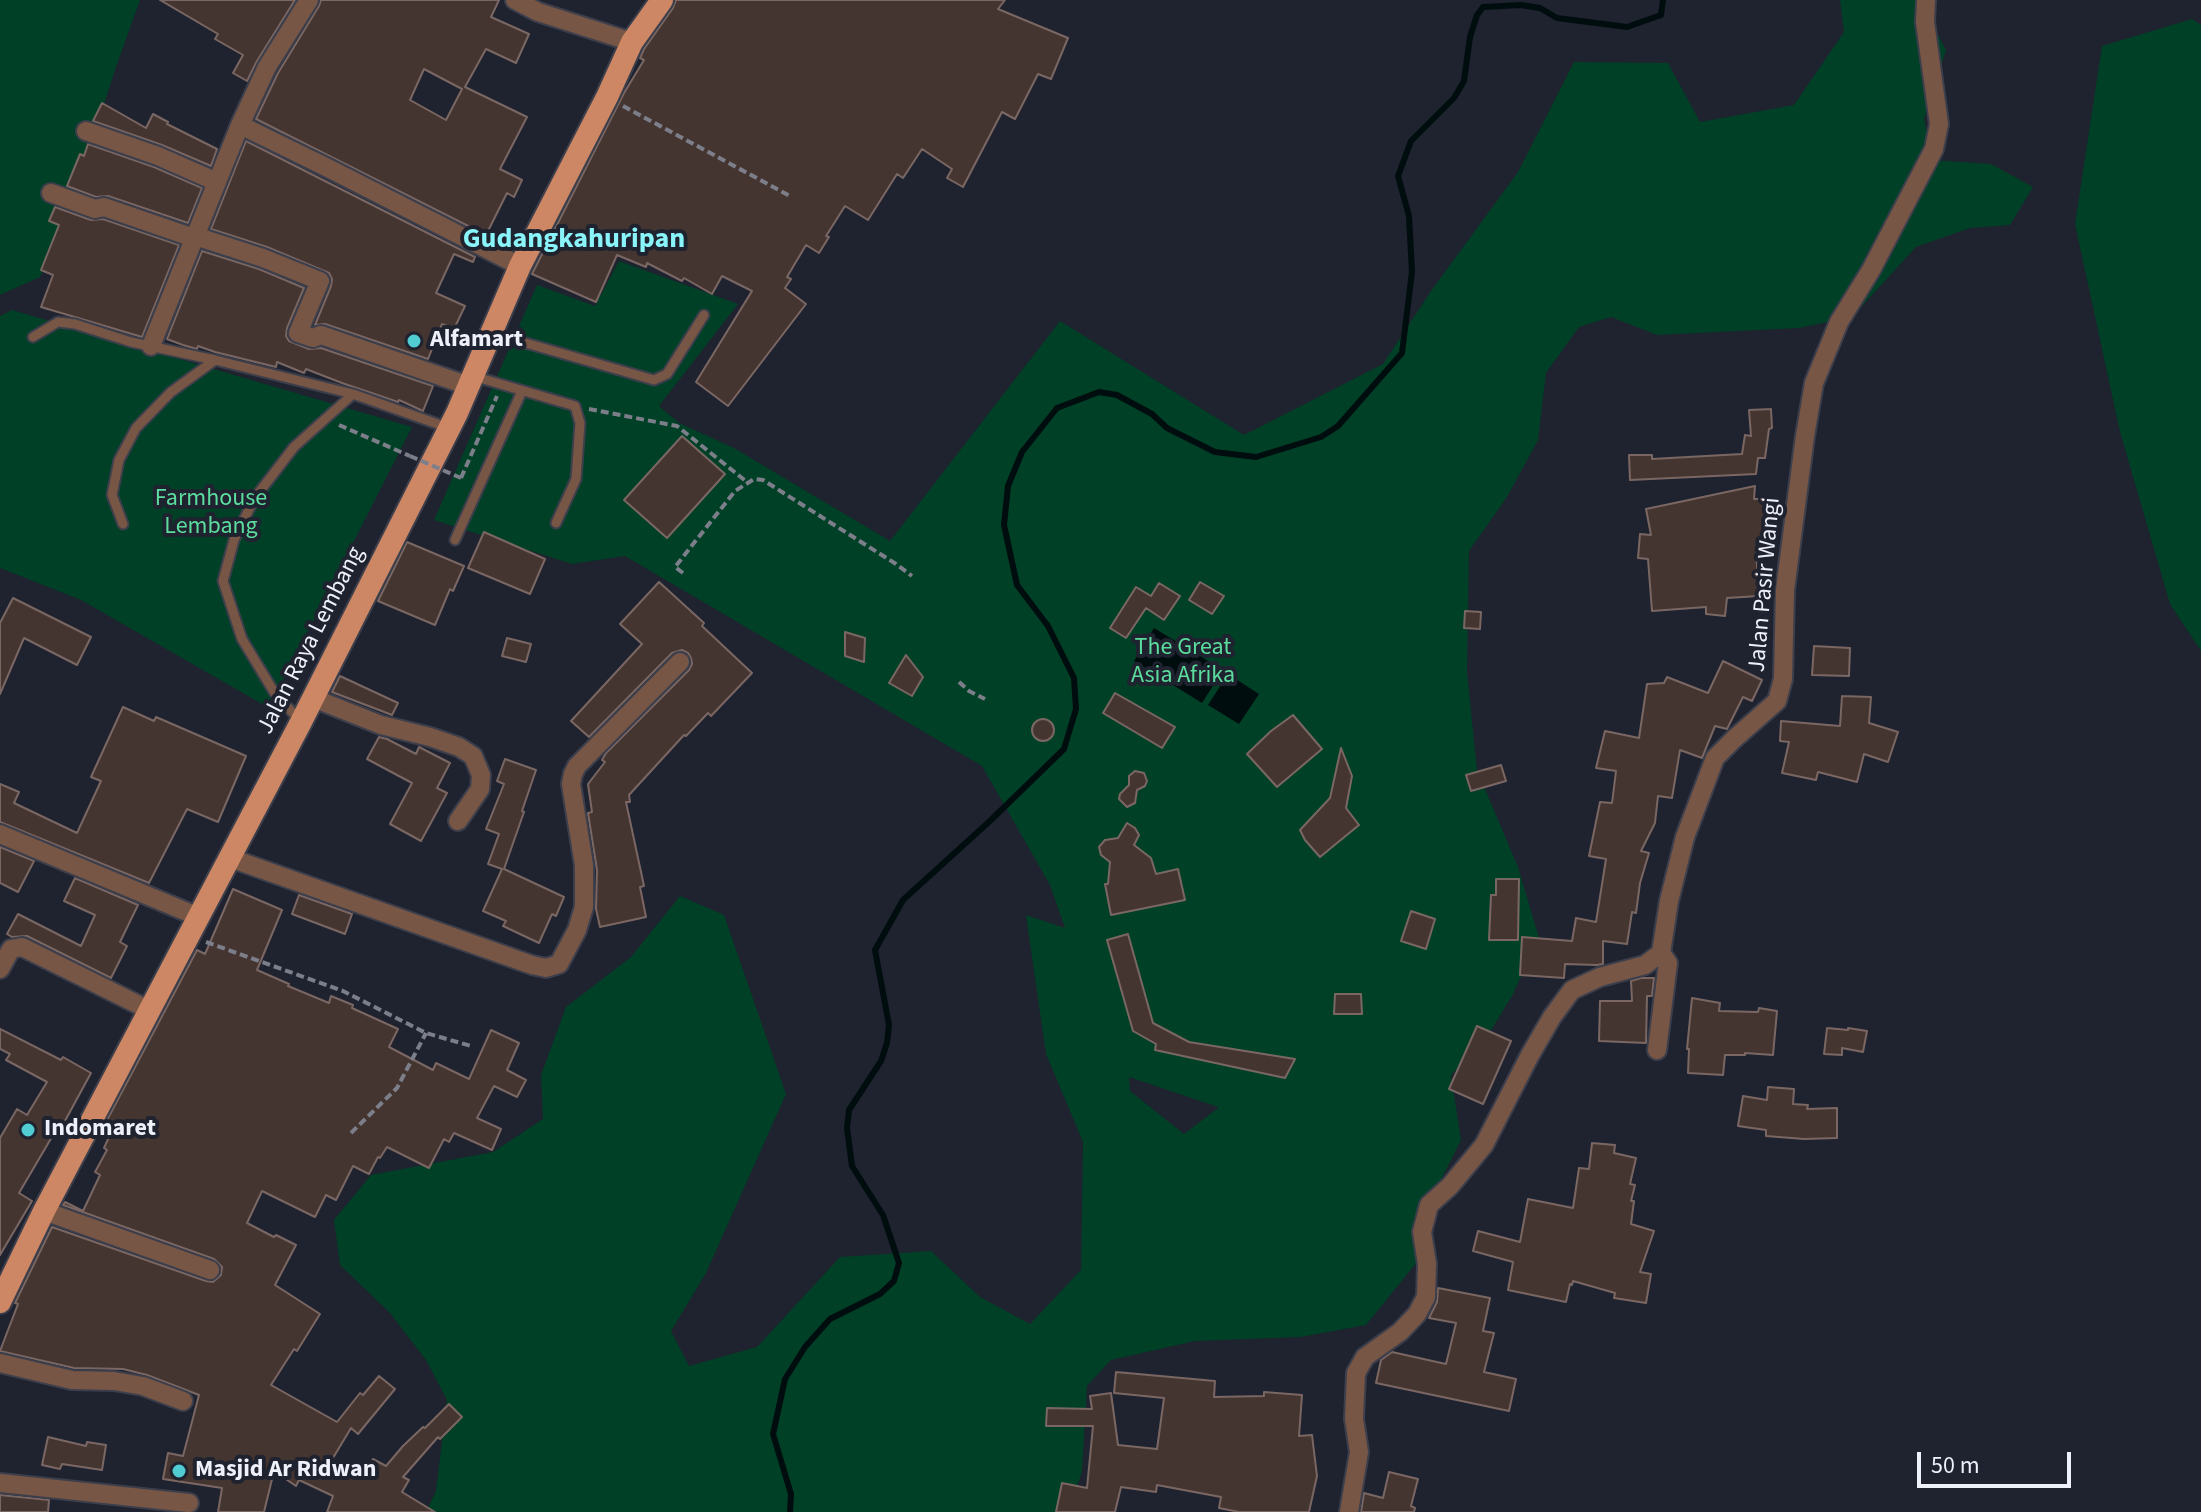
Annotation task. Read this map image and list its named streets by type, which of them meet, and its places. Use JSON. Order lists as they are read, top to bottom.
{
  "streets": {
    "main road": ["Jalan Raya Lembang"],
    "street": ["Jalan Pasir Wangi"]
  },
  "districts": ["Gudangkahuripan"],
  "parks": ["Farmhouse Lembang", "The Great Asia Afrika"],
  "places": ["Alfamart", "Indomaret", "Masjid Ar Ridwan"],
  "scale_bar": "50 m"
}
